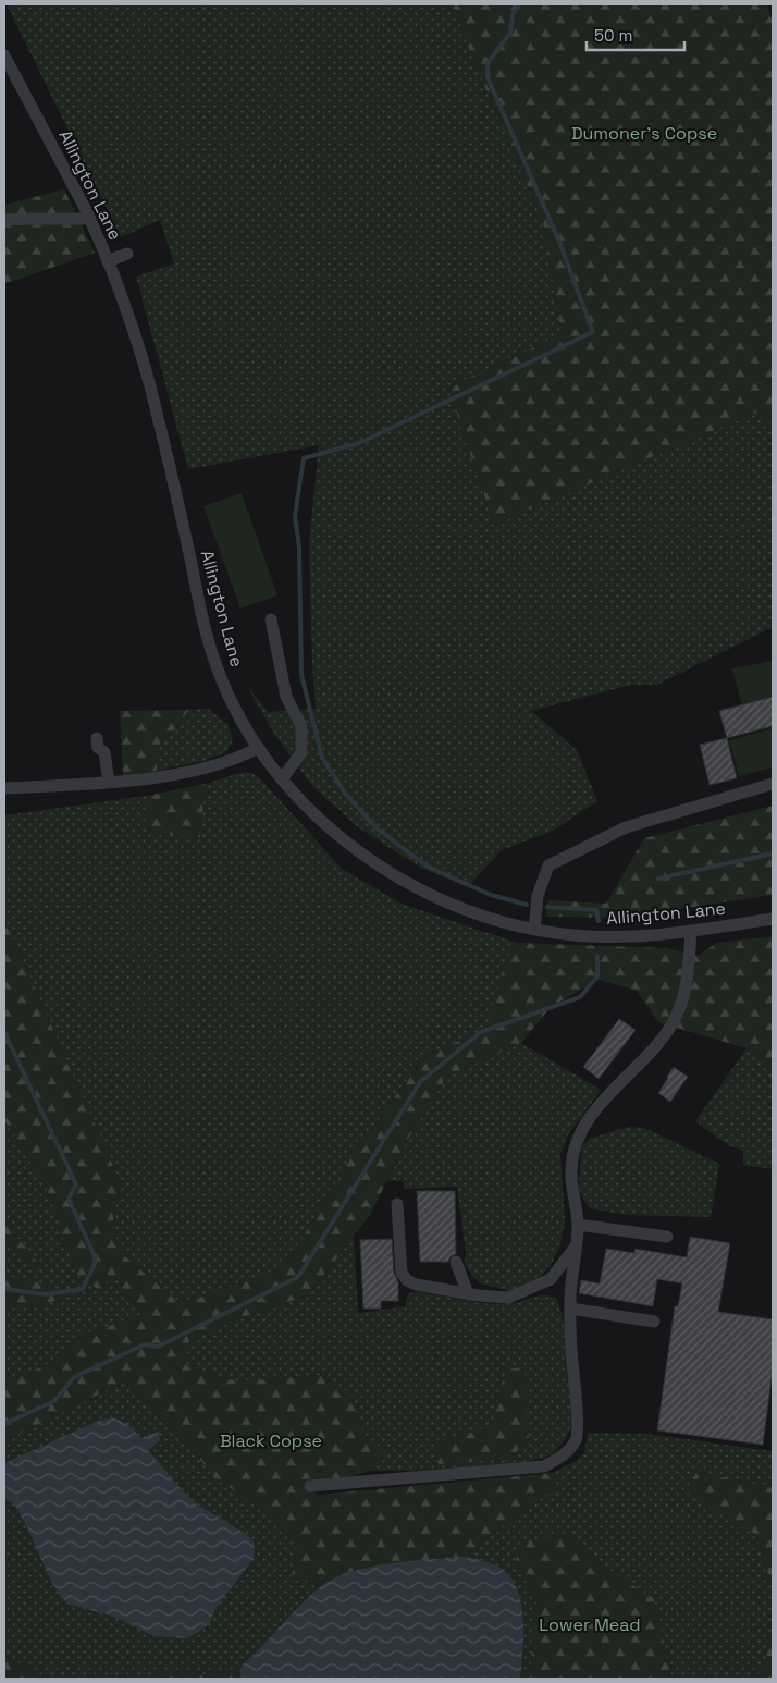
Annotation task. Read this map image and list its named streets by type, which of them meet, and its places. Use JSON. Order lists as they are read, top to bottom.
{
  "streets": {
    "street": ["Allington Lane"]
  },
  "parks": ["Dumoner's Copse", "Black Copse", "Lower Mead"],
  "scale_bar": "50 m"
}
